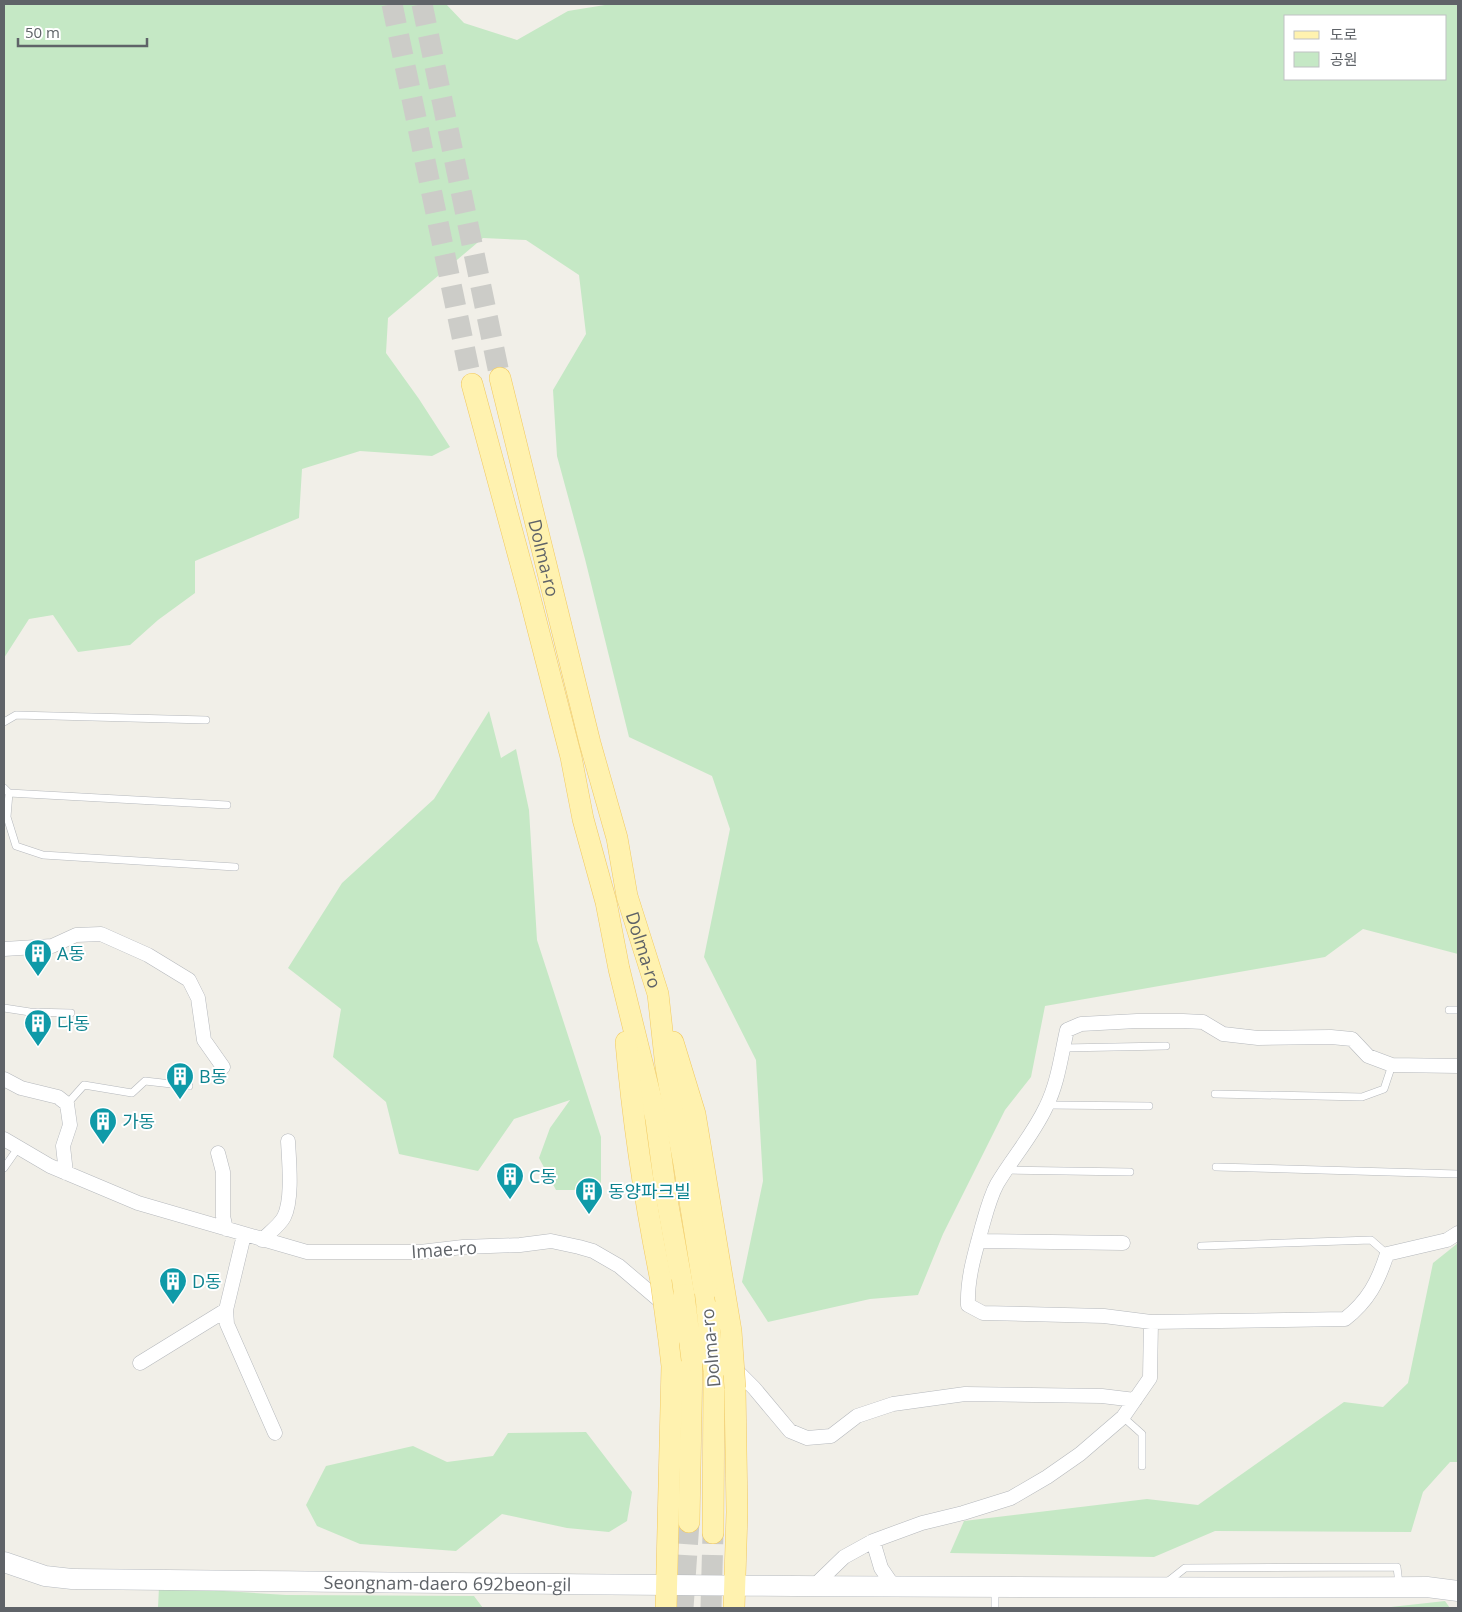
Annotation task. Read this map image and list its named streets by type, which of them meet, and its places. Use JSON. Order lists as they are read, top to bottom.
{
  "streets": {
    "main road": ["Dolma-ro"],
    "street": ["Imae-ro", "Seongnam-daero 692beon-gil"]
  },
  "places": {
    "building": [
      "A동",
      "다동",
      "B동",
      "가동",
      "C동",
      "동양파크빌",
      "D동"
    ]
  },
  "legend": ["도로", "공원"],
  "scale_bar": "50 m"
}
